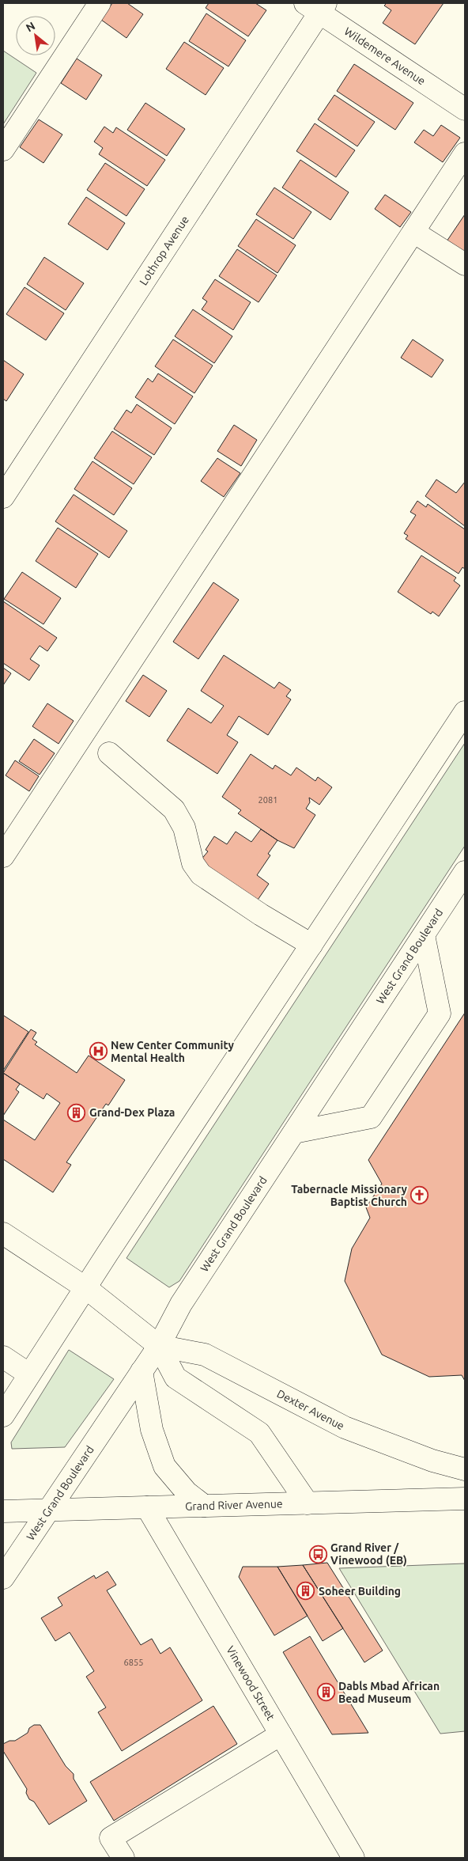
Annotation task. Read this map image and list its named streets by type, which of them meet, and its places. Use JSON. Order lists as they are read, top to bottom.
{
  "streets": {
    "main road": [
      "Wildemere Avenue",
      "Lothrop Avenue",
      "West Grand Boulevard",
      "Dexter Avenue",
      "Grand River Avenue",
      "Vinewood Street"
    ]
  },
  "crossings": [
    ["Wildemere Avenue", "Lothrop Avenue"],
    ["West Grand Boulevard", "Dexter Avenue"],
    ["West Grand Boulevard", "Grand River Avenue"],
    ["Dexter Avenue", "Grand River Avenue"],
    ["Grand River Avenue", "Vinewood Street"]
  ],
  "places": {
    "hospital": ["New Center Community Mental Health"],
    "building": ["Grand-Dex Plaza", "Soheer Building", "Dabls Mbad African Bead Museum"],
    "church": ["Tabernacle Missionary Baptist Church"],
    "bus stop": ["Grand River / Vinewood (EB)"]
  },
  "house_numbers": ["2081", "6855"],
  "north": "top left"
}
